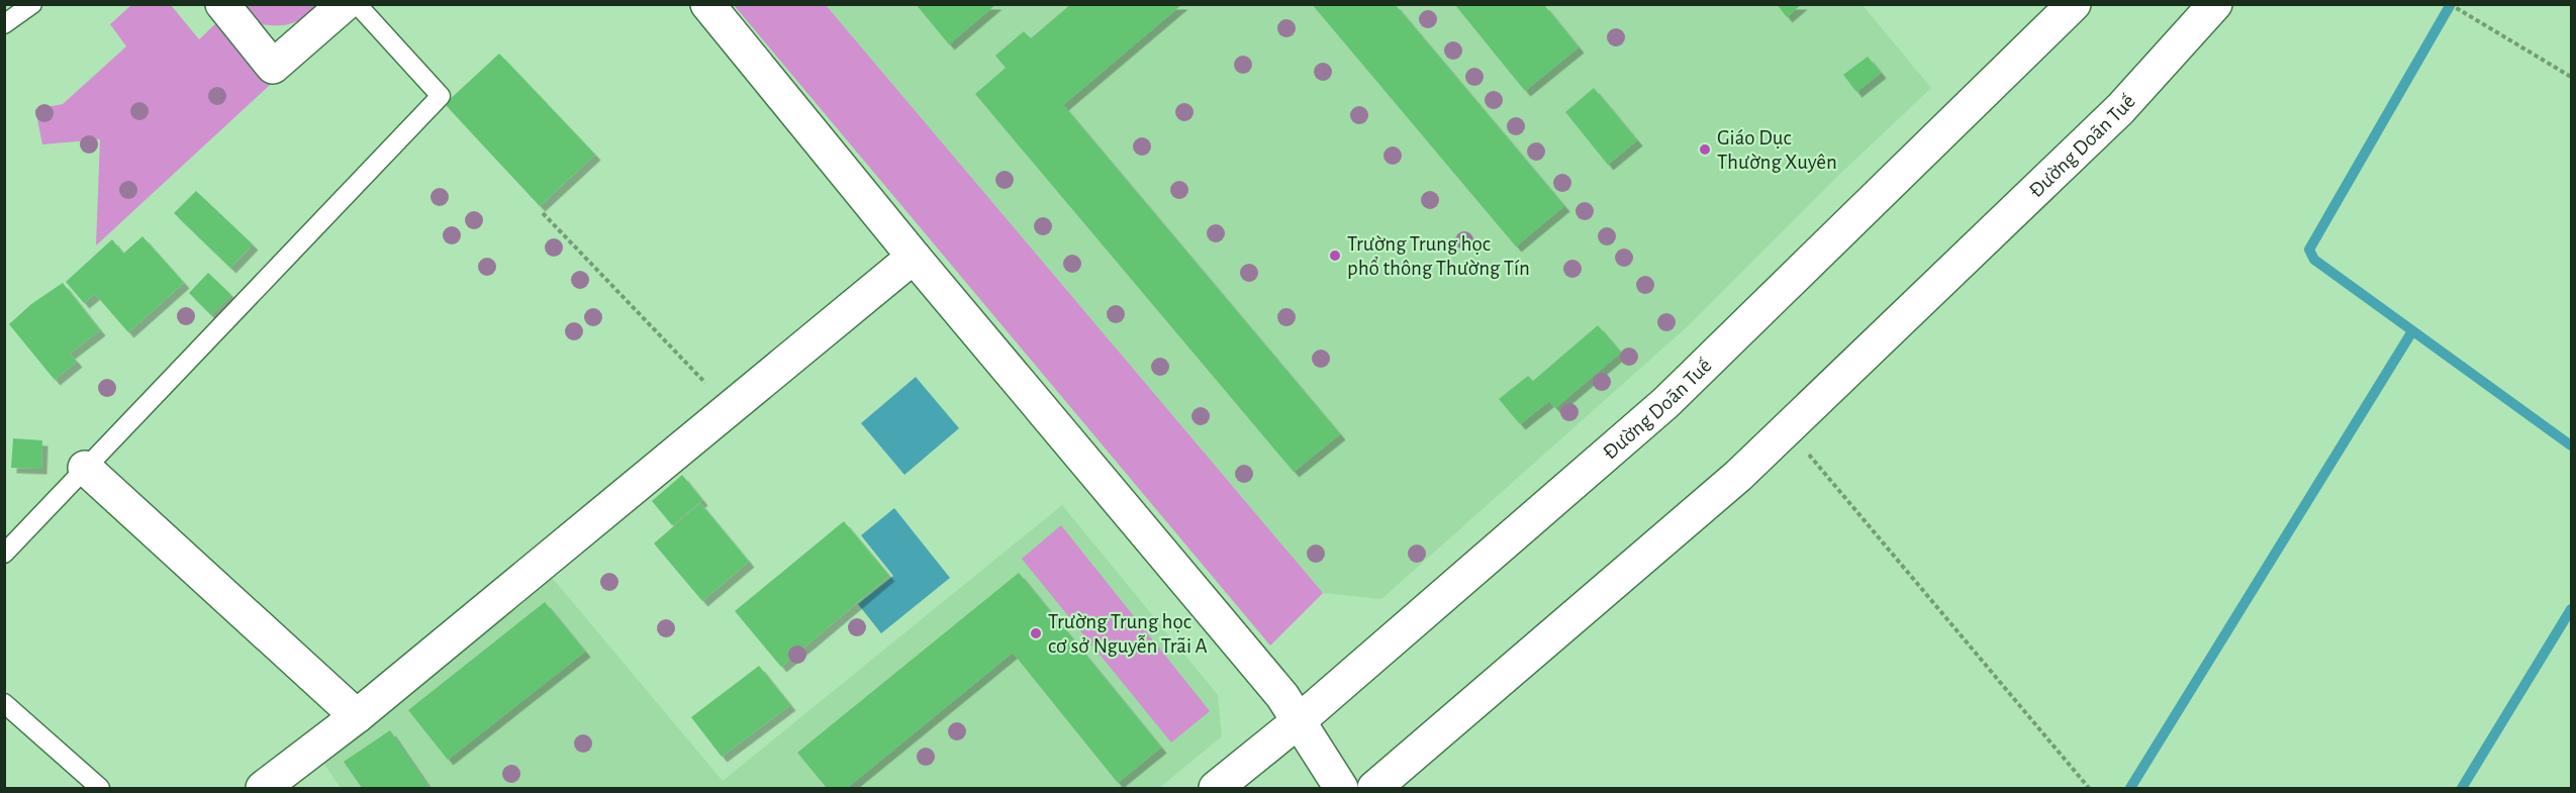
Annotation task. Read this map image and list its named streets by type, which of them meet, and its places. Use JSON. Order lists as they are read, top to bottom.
{
  "streets": {
    "street": ["Đường Doãn Tuế"]
  },
  "places": ["Giáo Dục Thường Xuyên", "Trường Trung học phổ thông Thường Tín", "Trường Trung học cơ sở Nguyễn Trãi A"]
}
